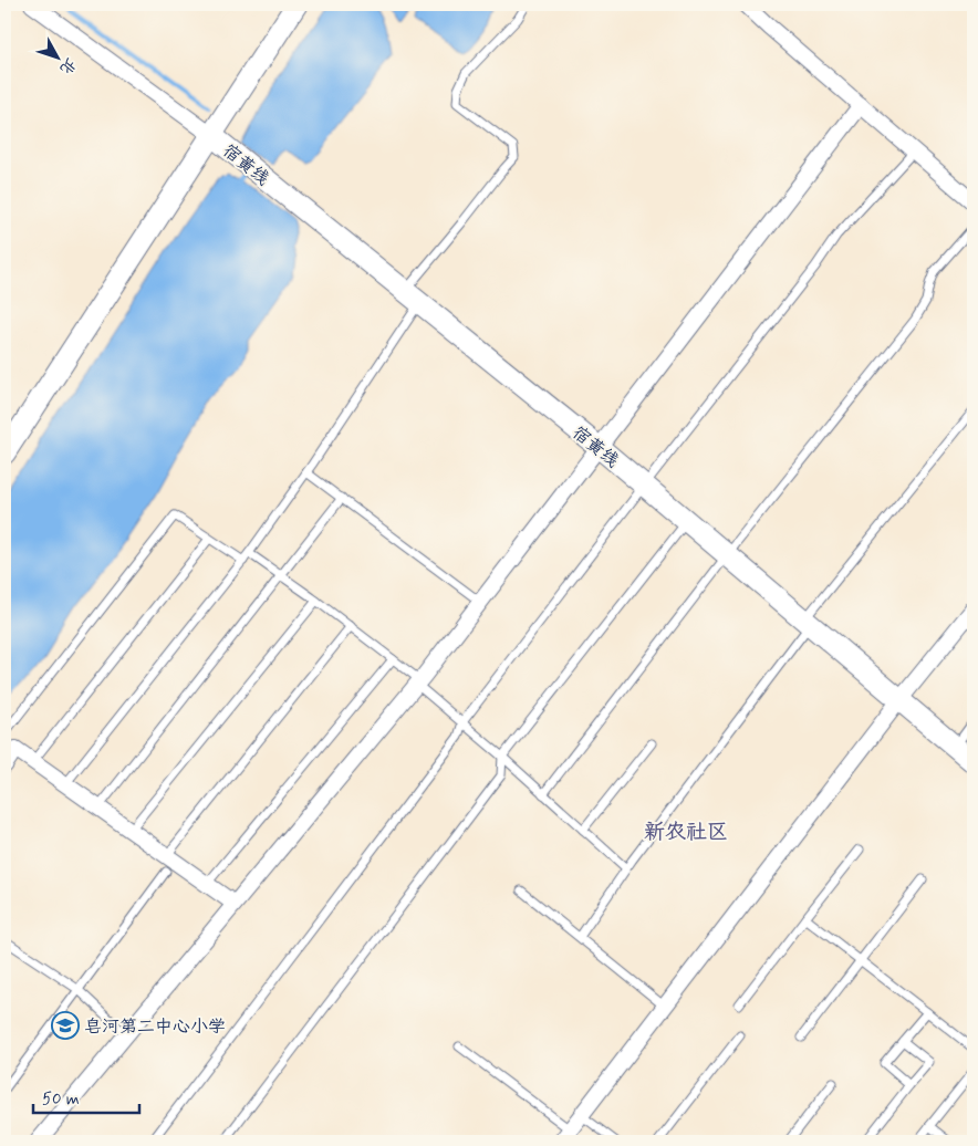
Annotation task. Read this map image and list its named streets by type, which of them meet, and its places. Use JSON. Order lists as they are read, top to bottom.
{
  "streets": {
    "main road": ["宿黄线"]
  },
  "districts": ["新农社区"],
  "places": {
    "school or university": ["皂河第二中心小学"]
  },
  "scale_bar": "50 m",
  "north": "bottom right"
}
